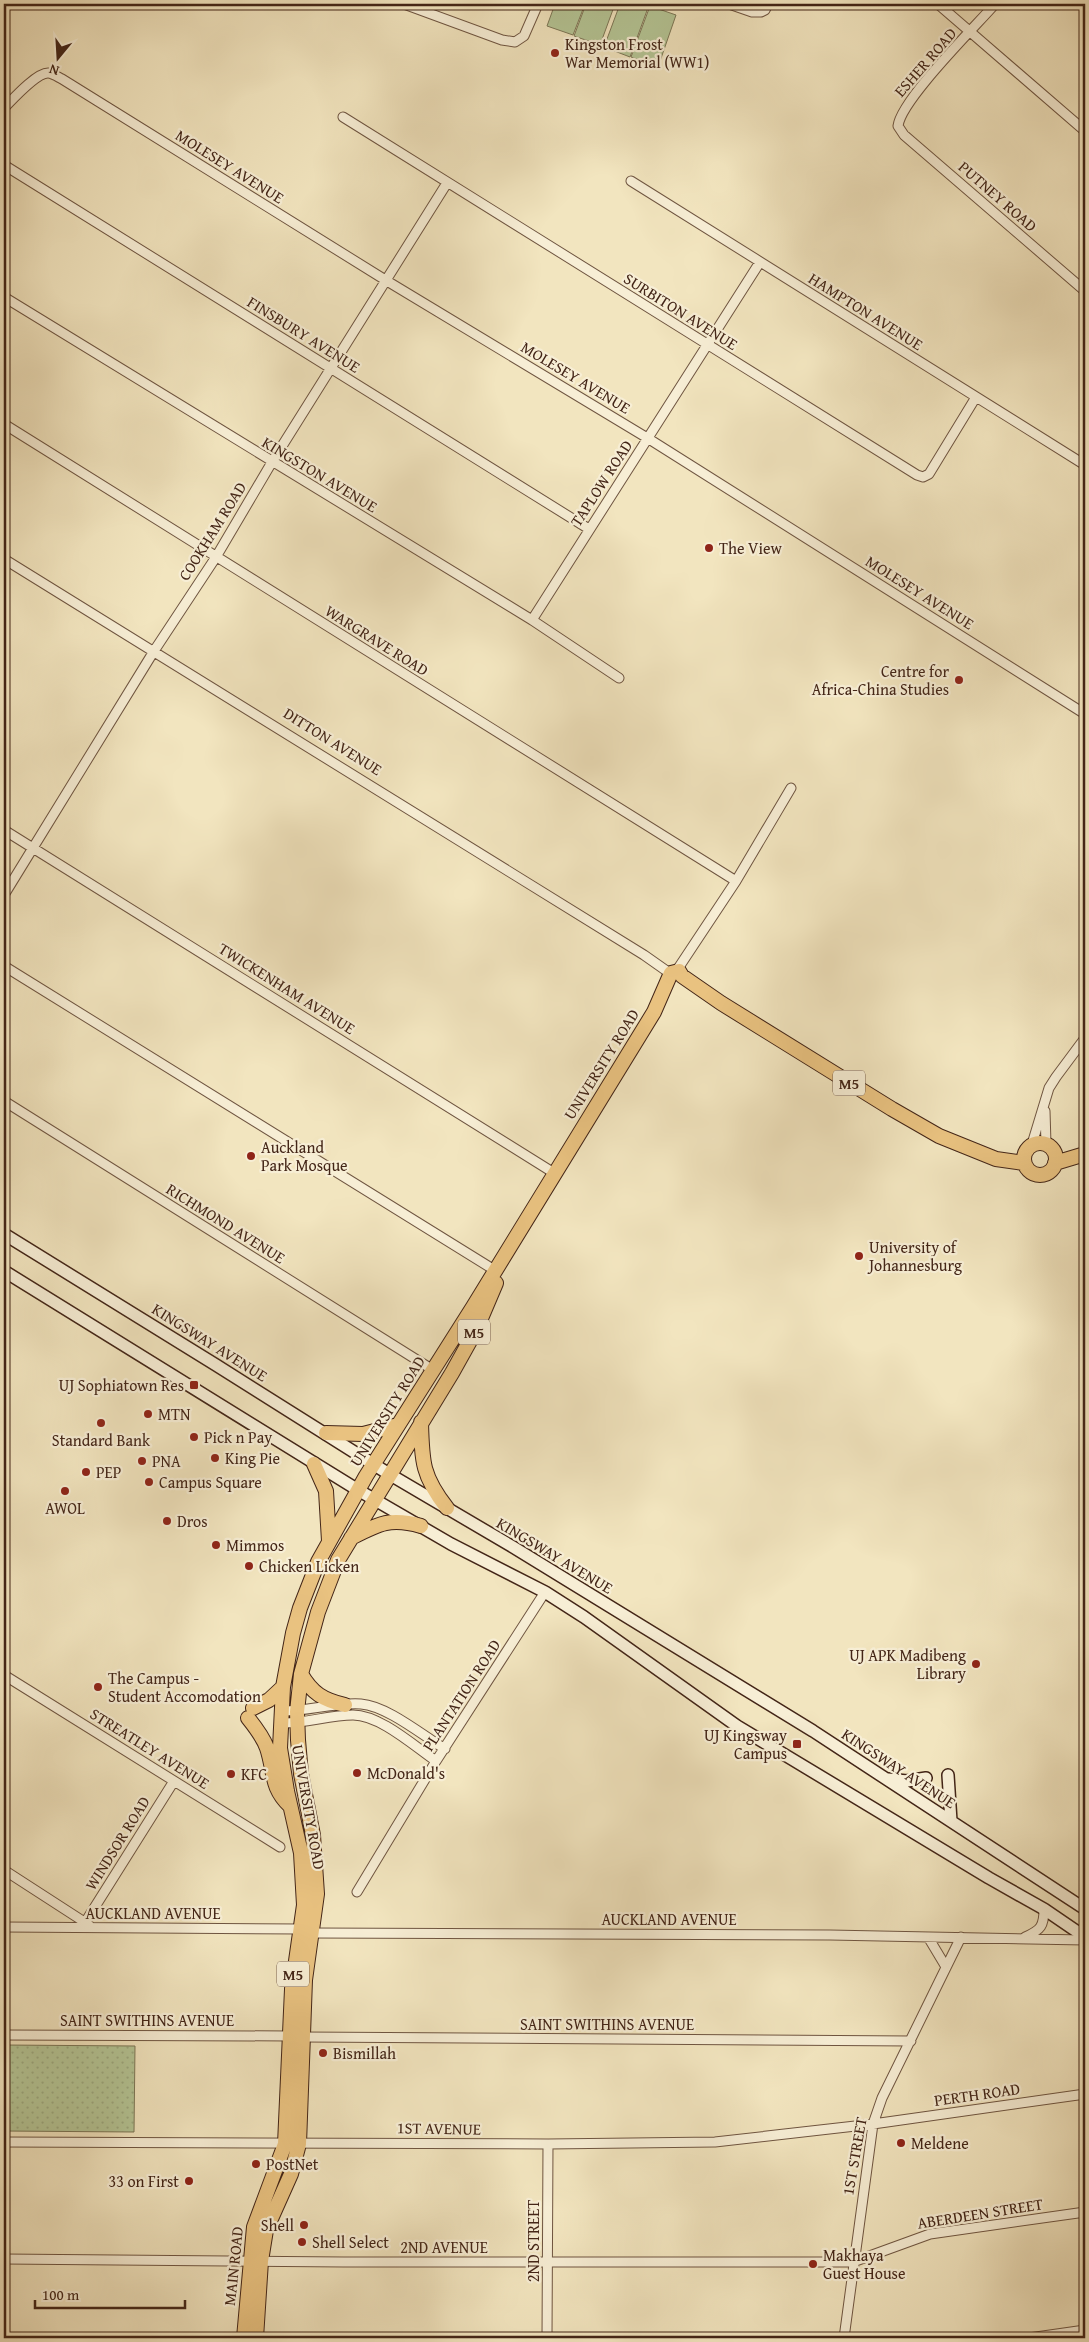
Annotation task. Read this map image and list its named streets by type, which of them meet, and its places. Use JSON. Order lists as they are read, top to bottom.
{
  "streets": {
    "main road": [
      "DITTON AVENUE",
      "UNIVERSITY ROAD",
      "M5",
      "KINGSWAY AVENUE",
      "MAIN ROAD"
    ],
    "street": [
      "ESHER ROAD",
      "MOLESEY AVENUE",
      "PUTNEY ROAD",
      "SURBITON AVENUE",
      "HAMPTON AVENUE",
      "FINSBURY AVENUE",
      "KINGSTON AVENUE",
      "TAPLOW ROAD",
      "COOKHAM ROAD",
      "WARGRAVE ROAD",
      "TWICKENHAM AVENUE",
      "RICHMOND AVENUE",
      "PLANTATION ROAD",
      "STREATLEY AVENUE",
      "WINDSOR ROAD",
      "AUCKLAND AVENUE",
      "SAINT SWITHINS AVENUE",
      "PERTH ROAD",
      "1ST AVENUE",
      "1ST STREET",
      "ABERDEEN STREET",
      "2ND STREET",
      "2ND AVENUE"
    ]
  },
  "crossings": [
    ["ESHER ROAD", "PUTNEY ROAD"],
    ["MOLESEY AVENUE", "TAPLOW ROAD"],
    ["MOLESEY AVENUE", "COOKHAM ROAD"],
    ["SURBITON AVENUE", "HAMPTON AVENUE"],
    ["SURBITON AVENUE", "TAPLOW ROAD"],
    ["SURBITON AVENUE", "COOKHAM ROAD"],
    ["HAMPTON AVENUE", "TAPLOW ROAD"],
    ["FINSBURY AVENUE", "TAPLOW ROAD"],
    ["FINSBURY AVENUE", "COOKHAM ROAD"],
    ["KINGSTON AVENUE", "TAPLOW ROAD"],
    ["KINGSTON AVENUE", "COOKHAM ROAD"],
    ["COOKHAM ROAD", "WARGRAVE ROAD"],
    ["COOKHAM ROAD", "DITTON AVENUE"],
    ["COOKHAM ROAD", "TWICKENHAM AVENUE"],
    ["WARGRAVE ROAD", "UNIVERSITY ROAD"],
    ["DITTON AVENUE", "UNIVERSITY ROAD"],
    ["DITTON AVENUE", "M5"],
    ["TWICKENHAM AVENUE", "UNIVERSITY ROAD"],
    ["UNIVERSITY ROAD", "RICHMOND AVENUE"],
    ["UNIVERSITY ROAD", "KINGSWAY AVENUE"],
    ["UNIVERSITY ROAD", "AUCKLAND AVENUE"],
    ["UNIVERSITY ROAD", "SAINT SWITHINS AVENUE"],
    ["UNIVERSITY ROAD", "1ST AVENUE"],
    ["UNIVERSITY ROAD", "MAIN ROAD"],
    ["STREATLEY AVENUE", "WINDSOR ROAD"],
    ["WINDSOR ROAD", "AUCKLAND AVENUE"],
    ["AUCKLAND AVENUE", "1ST STREET"],
    ["SAINT SWITHINS AVENUE", "1ST STREET"],
    ["PERTH ROAD", "1ST AVENUE"],
    ["PERTH ROAD", "1ST STREET"],
    ["1ST AVENUE", "1ST STREET"],
    ["1ST AVENUE", "2ND STREET"],
    ["1ST AVENUE", "MAIN ROAD"],
    ["1ST STREET", "ABERDEEN STREET"],
    ["1ST STREET", "2ND AVENUE"],
    ["ABERDEEN STREET", "2ND AVENUE"],
    ["2ND STREET", "2ND AVENUE"],
    ["2ND AVENUE", "MAIN ROAD"]
  ],
  "places": {
    "other": [
      "Kingston Frost War Memorial (WW1)",
      "The View",
      "Centre for Africa-China Studies",
      "Auckland Park Mosque",
      "University of Johannesburg",
      "MTN",
      "Standard Bank",
      "Pick n Pay",
      "King Pie",
      "PNA",
      "PEP",
      "Campus Square",
      "AWOL",
      "Dros",
      "Mimmos",
      "Chicken Licken",
      "UJ APK Madibeng Library",
      "The Campus - Student Accomodation",
      "McDonald's",
      "KFC",
      "Bismillah",
      "Meldene",
      "PostNet",
      "33 on First",
      "Shell",
      "Shell Select",
      "Makhaya Guest House"
    ],
    "transit": ["UJ Sophiatown Res", "UJ Kingsway Campus"]
  },
  "scale_bar": "100 m",
  "north": "bottom"
}
